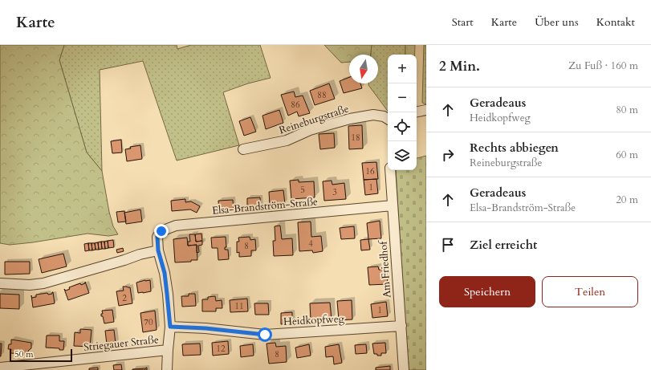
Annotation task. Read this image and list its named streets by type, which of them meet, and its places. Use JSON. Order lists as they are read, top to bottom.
{
  "streets": {
    "street": [
      "Reineburgstraße",
      "Elsa-Brandström-Straße",
      "Am Friedhof",
      "Heidkopfweg",
      "Striegauer Straße"
    ]
  },
  "crossings": [
    ["Elsa-Brandström-Straße", "Am Friedhof"],
    ["Am Friedhof", "Heidkopfweg"]
  ],
  "house_numbers": [
    "88",
    "86",
    "18",
    "16",
    "1",
    "5",
    "3",
    "4",
    "8",
    "2",
    "11",
    "1",
    "70",
    "12",
    "8"
  ],
  "scale_bar": "50 m",
  "north": "bottom",
  "page": {
    "header": "Karte",
    "nav": [
      "Start",
      "Karte",
      "Über uns",
      "Kontakt"
    ],
    "heading": ["2 Min.", "Zu Fuß · 160 m"],
    "map_buttons": ["+", "−"],
    "list": [
      ["Geradeaus", "Heidkopfweg", "80 m"],
      ["Rechts abbiegen", "Reineburgstraße", "60 m"],
      ["Geradeaus", "Elsa-Brandström-Straße", "20 m"],
      "Ziel erreicht"
    ],
    "buttons": ["Speichern", "Teilen"],
    "scale": "50 m"
  }
}
